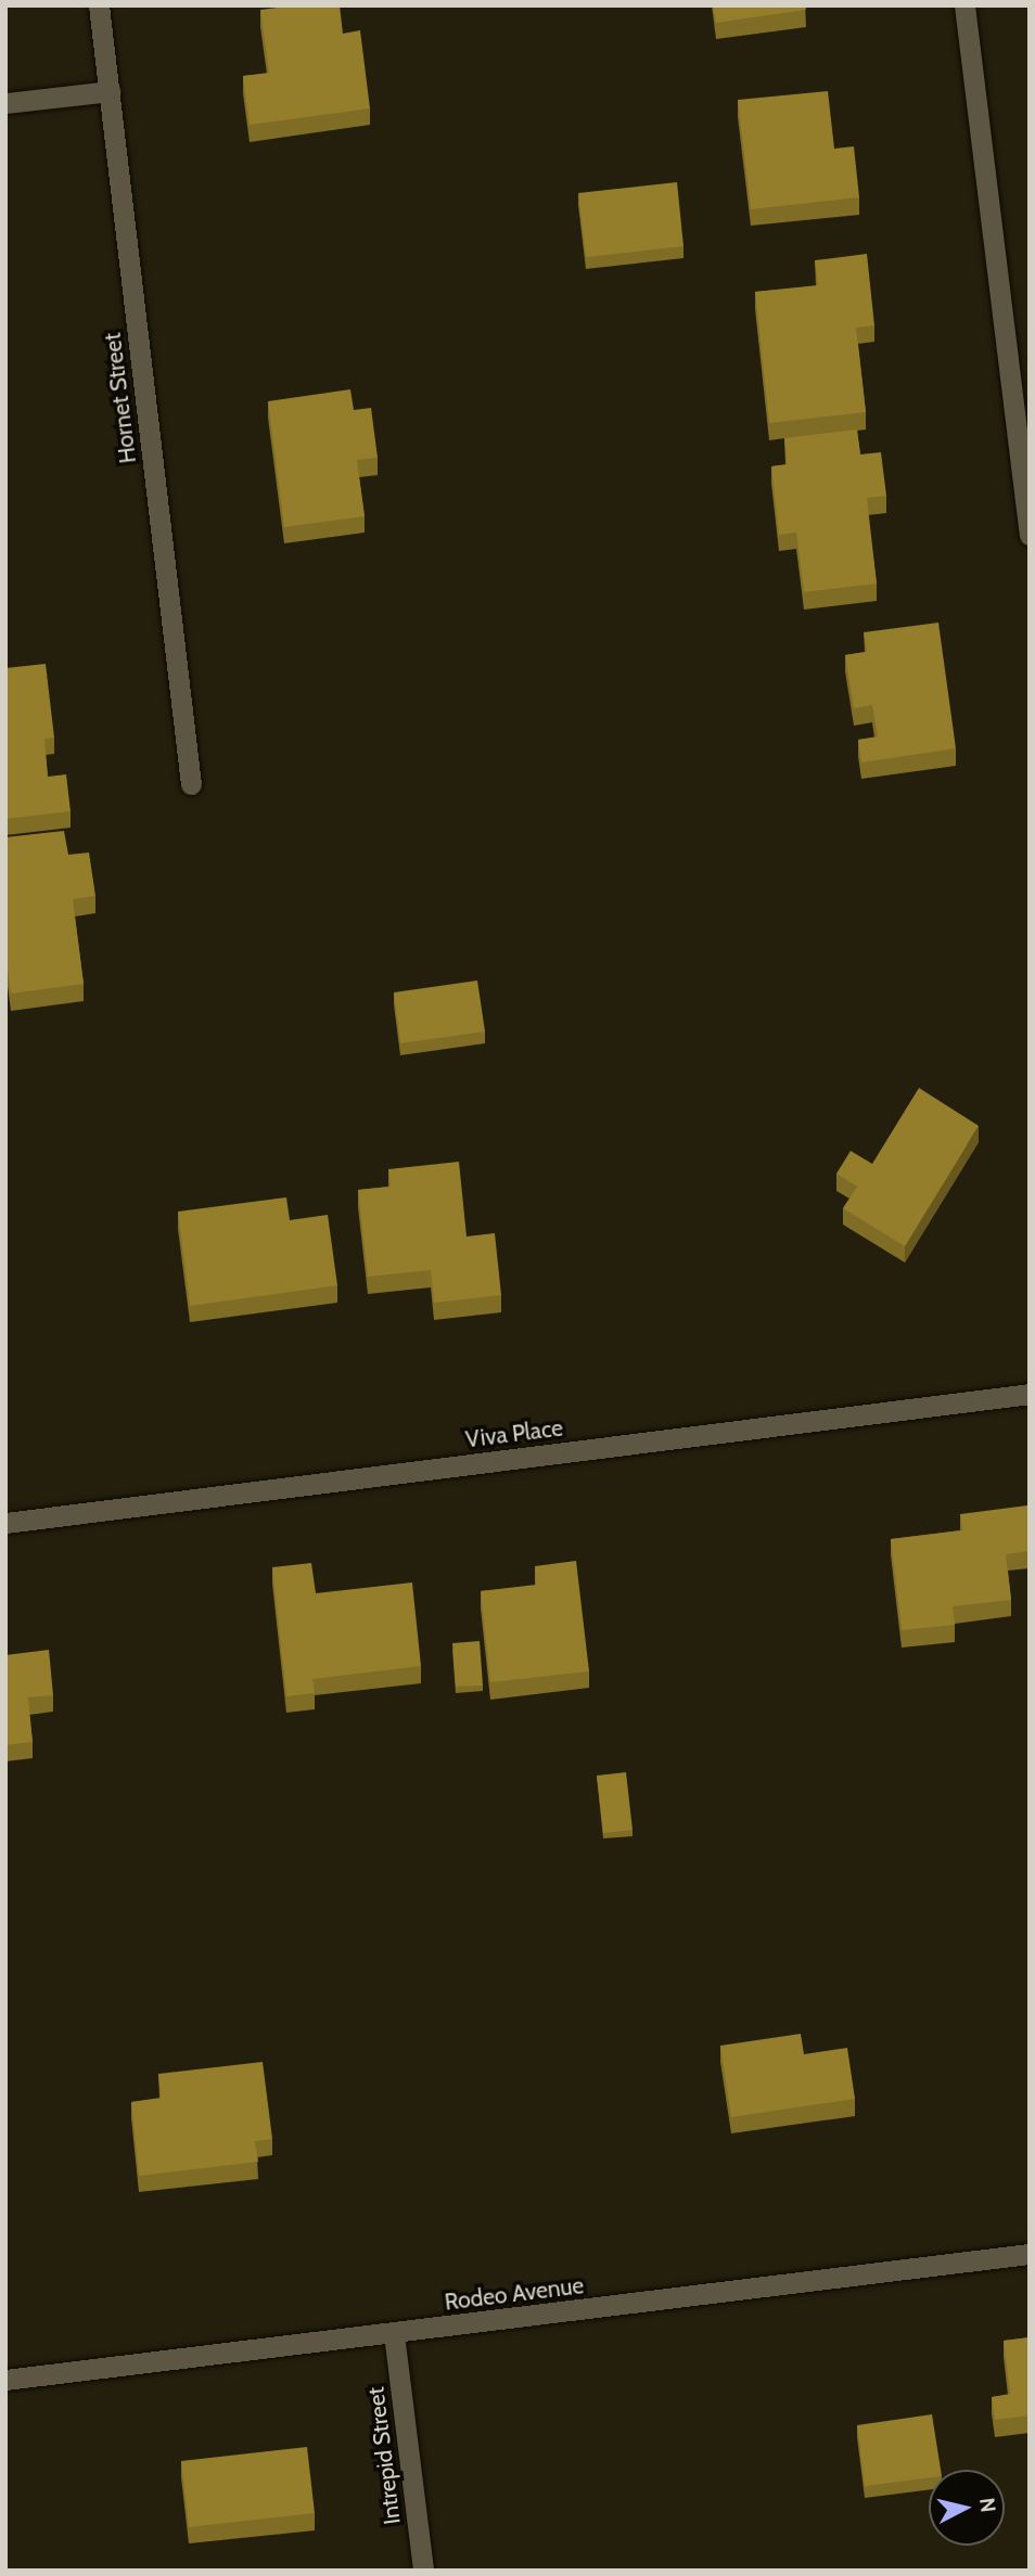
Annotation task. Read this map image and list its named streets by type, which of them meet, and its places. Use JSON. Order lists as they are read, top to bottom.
{
  "streets": {
    "street": [
      "Hornet Street",
      "Viva Place",
      "Rodeo Avenue",
      "Intrepid Street"
    ]
  },
  "crossings": [
    ["Rodeo Avenue", "Intrepid Street"]
  ],
  "north": "right"
}
